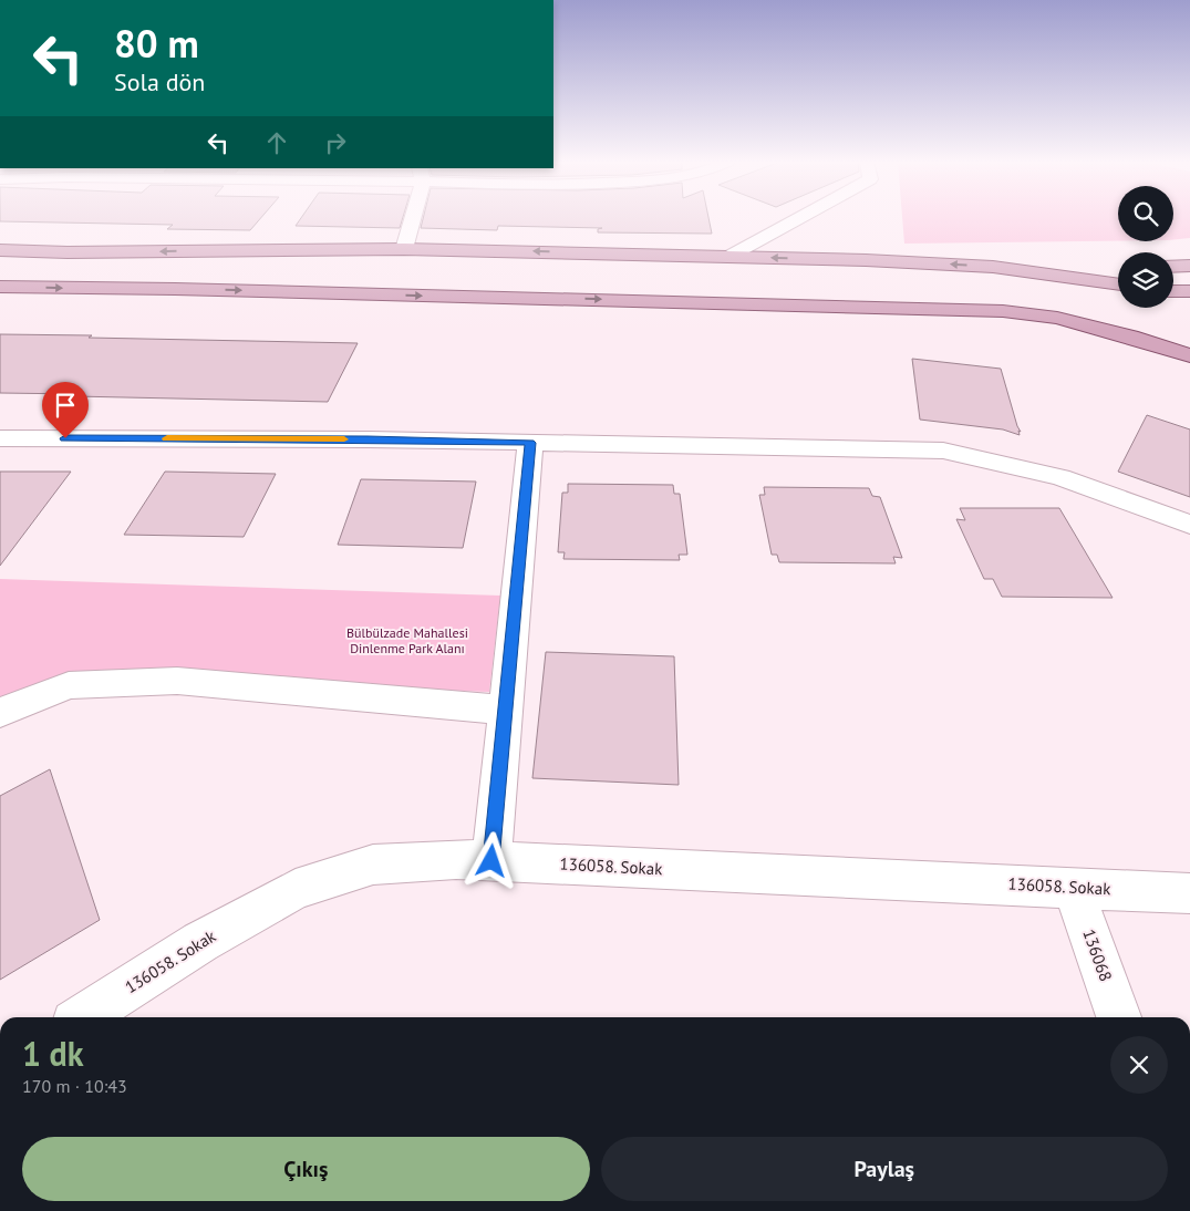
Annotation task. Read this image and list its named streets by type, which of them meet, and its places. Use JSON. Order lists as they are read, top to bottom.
{
  "streets": {
    "street": ["136058. Sokak", "136068"]
  },
  "crossings": [
    ["136058. Sokak", "136068"]
  ],
  "parks": ["Bülbülzade Mahallesi Dinlenme Park Alanı"],
  "page": {
    "turn": ["80 m", "Sola dön"],
    "heading": ["1 dk", "170 m · 10:43"],
    "buttons": ["Çıkış", "Paylaş"]
  }
}
